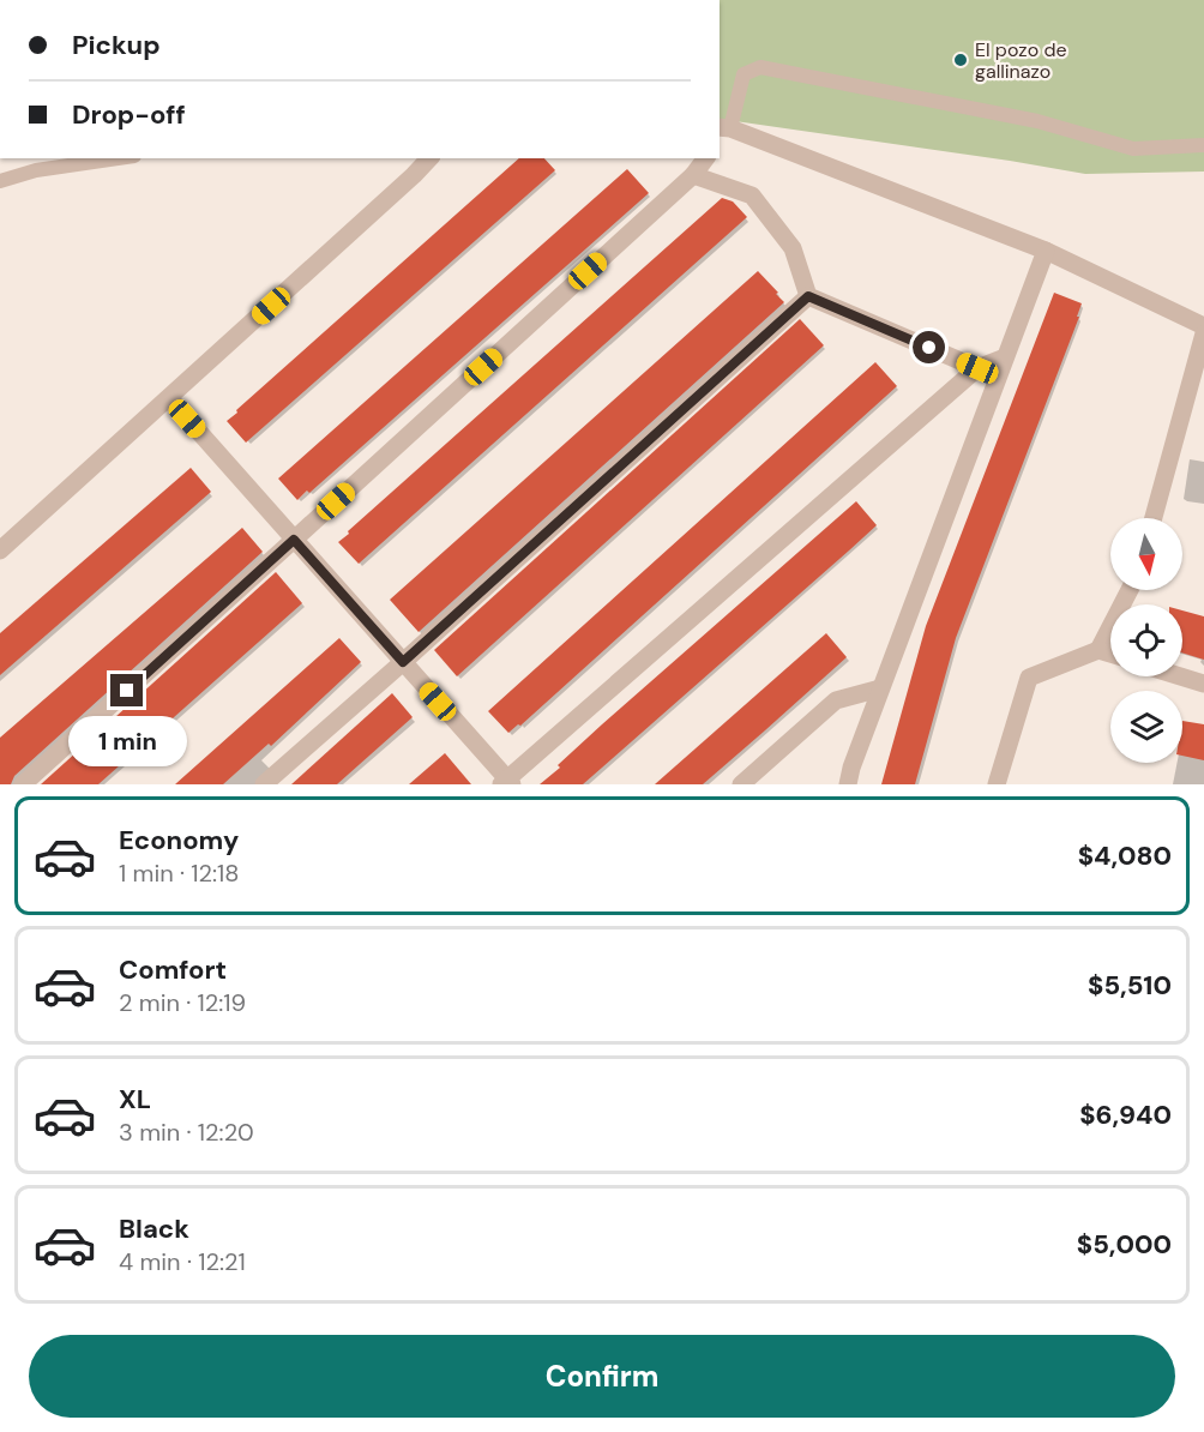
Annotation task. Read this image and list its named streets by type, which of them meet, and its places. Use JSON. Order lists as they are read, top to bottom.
{
  "places": ["El pozo de gallinazo"],
  "north": "bottom",
  "page": {
    "banner": ["Pickup", "Drop-off"],
    "bubble": "1 min",
    "list": [
      {
        "name": "Economy",
        "note": "1 min · 12:18",
        "value": "$4,080"
      },
      {
        "name": "Comfort",
        "note": "2 min · 12:19",
        "value": "$5,510"
      },
      {
        "name": "XL",
        "note": "3 min · 12:20",
        "value": "$6,940"
      },
      {
        "name": "Black",
        "note": "4 min · 12:21",
        "value": "$5,000"
      }
    ],
    "buttons": "Confirm"
  }
}
